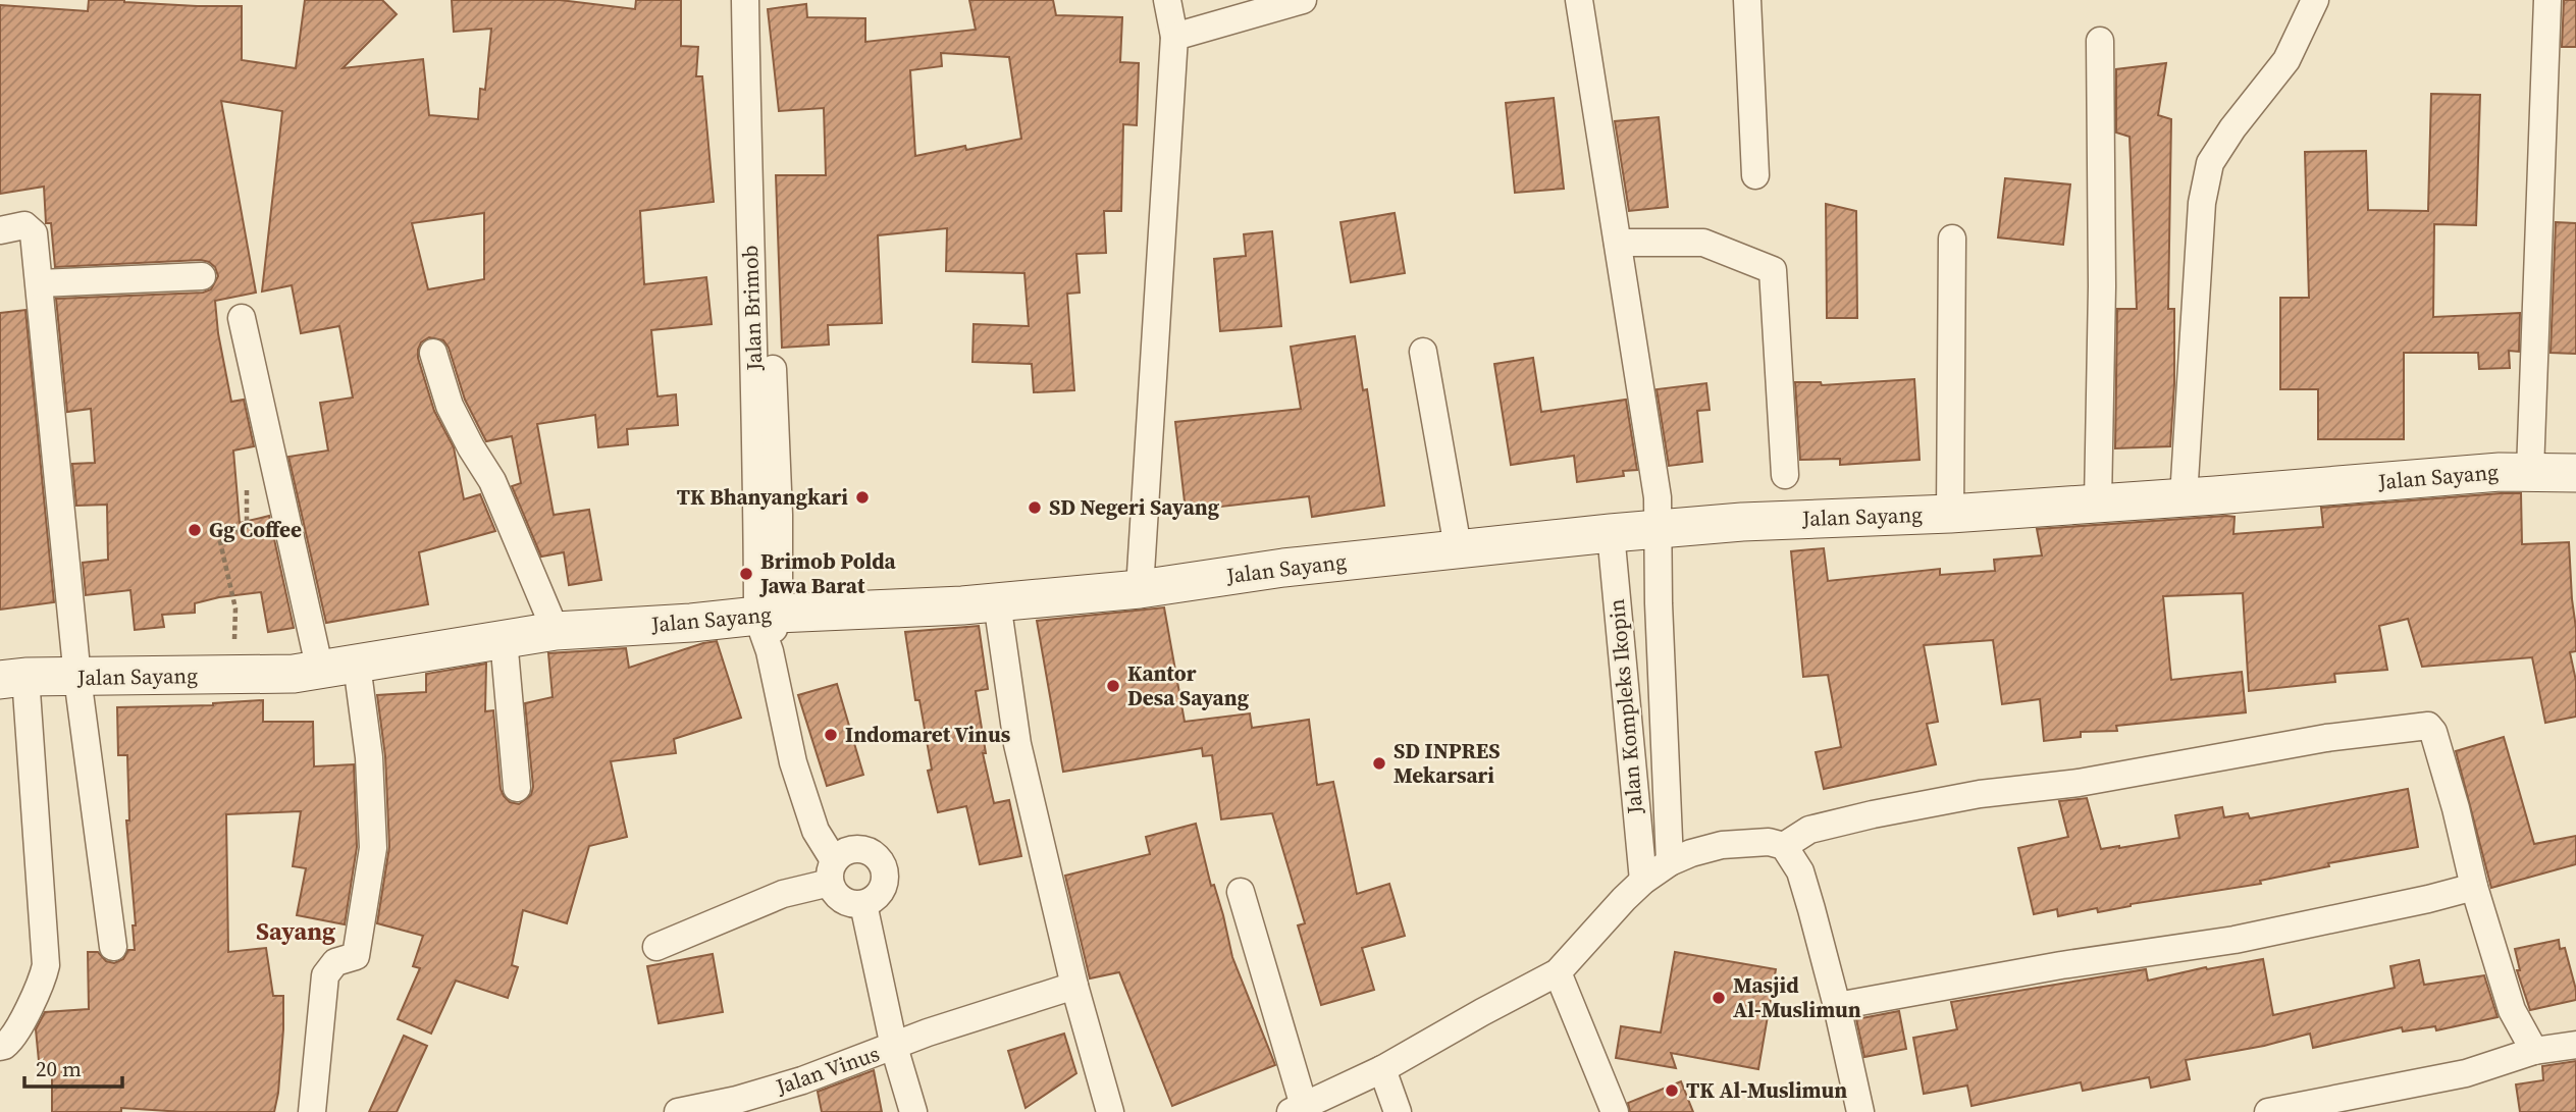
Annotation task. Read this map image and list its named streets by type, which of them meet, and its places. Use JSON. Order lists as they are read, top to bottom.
{
  "streets": {
    "main road": ["Jalan Sayang"],
    "street": ["Jalan Brimob", "Jalan Kompleks Ikopin", "Jalan Vinus"]
  },
  "crossings": [
    ["Jalan Brimob", "Jalan Sayang"],
    ["Jalan Sayang", "Jalan Kompleks Ikopin"]
  ],
  "districts": ["Sayang"],
  "places": [
    "TK Bhanyangkari",
    "SD Negeri Sayang",
    "Gg Coffee",
    "Brimob Polda Jawa Barat",
    "Kantor Desa Sayang",
    "Indomaret Vinus",
    "SD INPRES Mekarsari",
    "Masjid Al-Muslimun",
    "TK Al-Muslimun"
  ],
  "scale_bar": "20 m"
}
